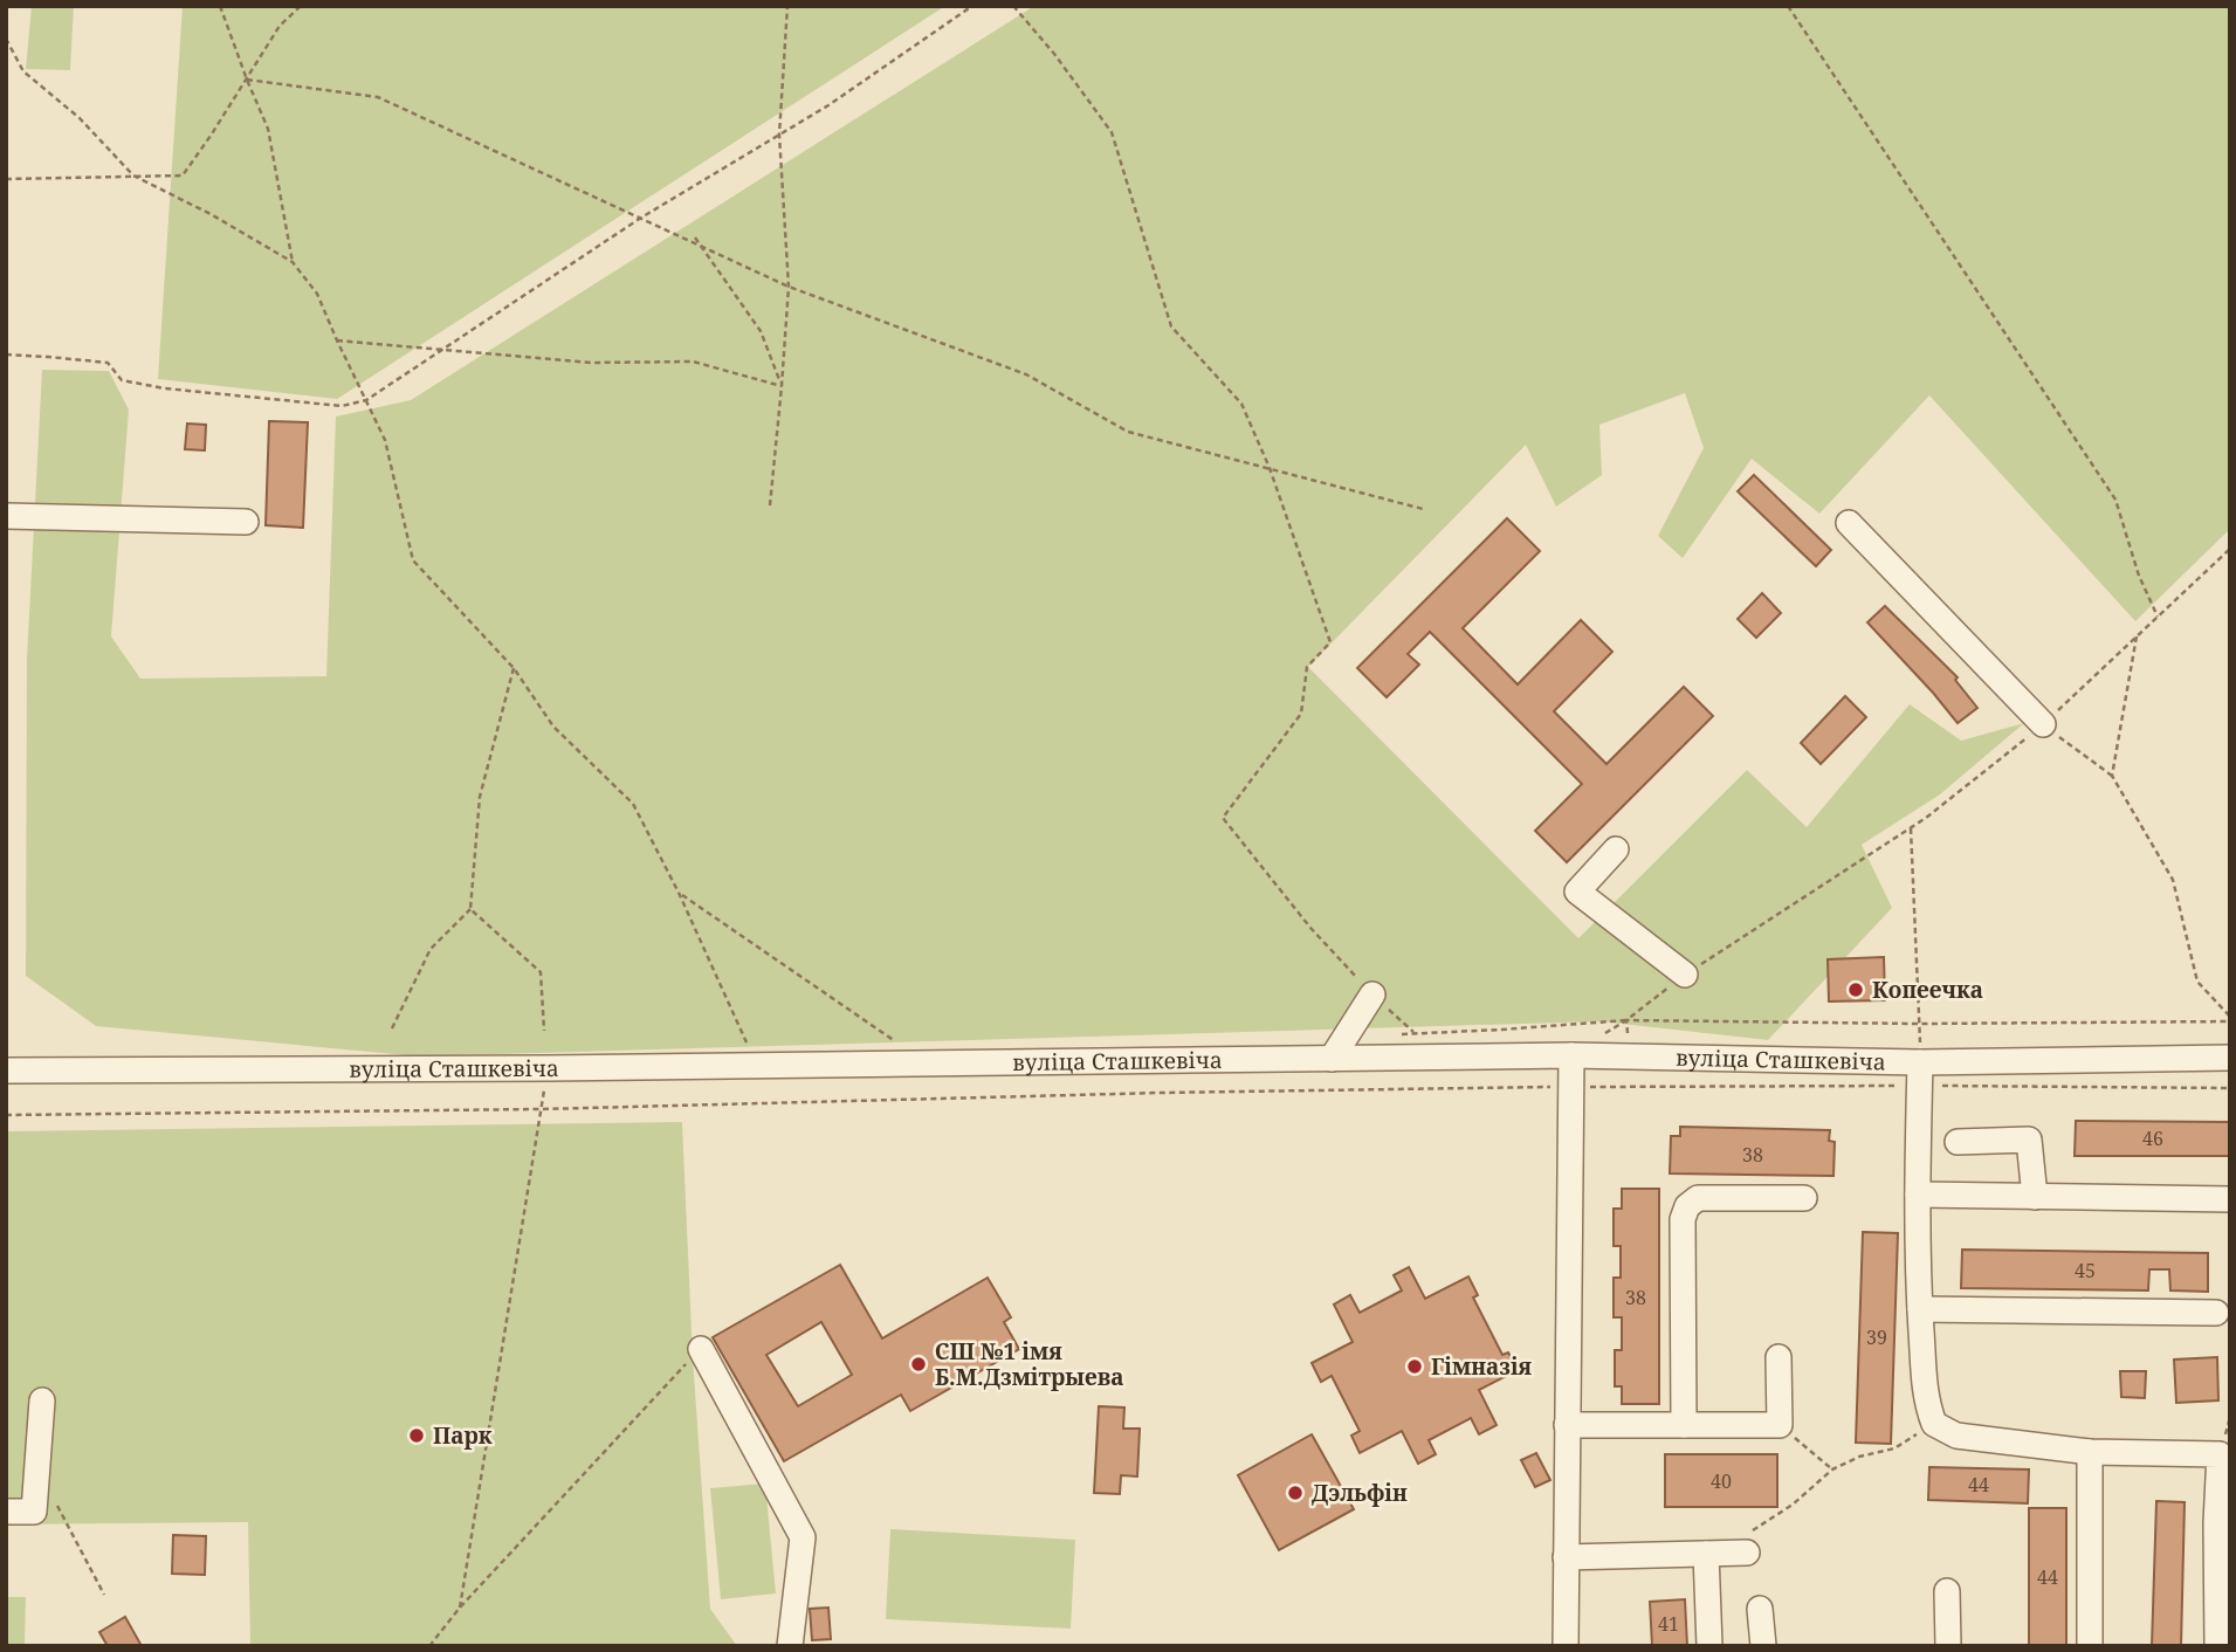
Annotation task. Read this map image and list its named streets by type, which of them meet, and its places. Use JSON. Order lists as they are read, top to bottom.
{
  "streets": {
    "street": ["вуліца Сташкевіча"]
  },
  "places": [
    "Копеечка",
    "СШ №1 імя Б.М.Дзмітрыева",
    "Гімназія",
    "Парк",
    "Дэльфін"
  ],
  "house_numbers": [
    "46",
    "38",
    "45",
    "38",
    "39",
    "40",
    "44",
    "44",
    "41"
  ]
}
